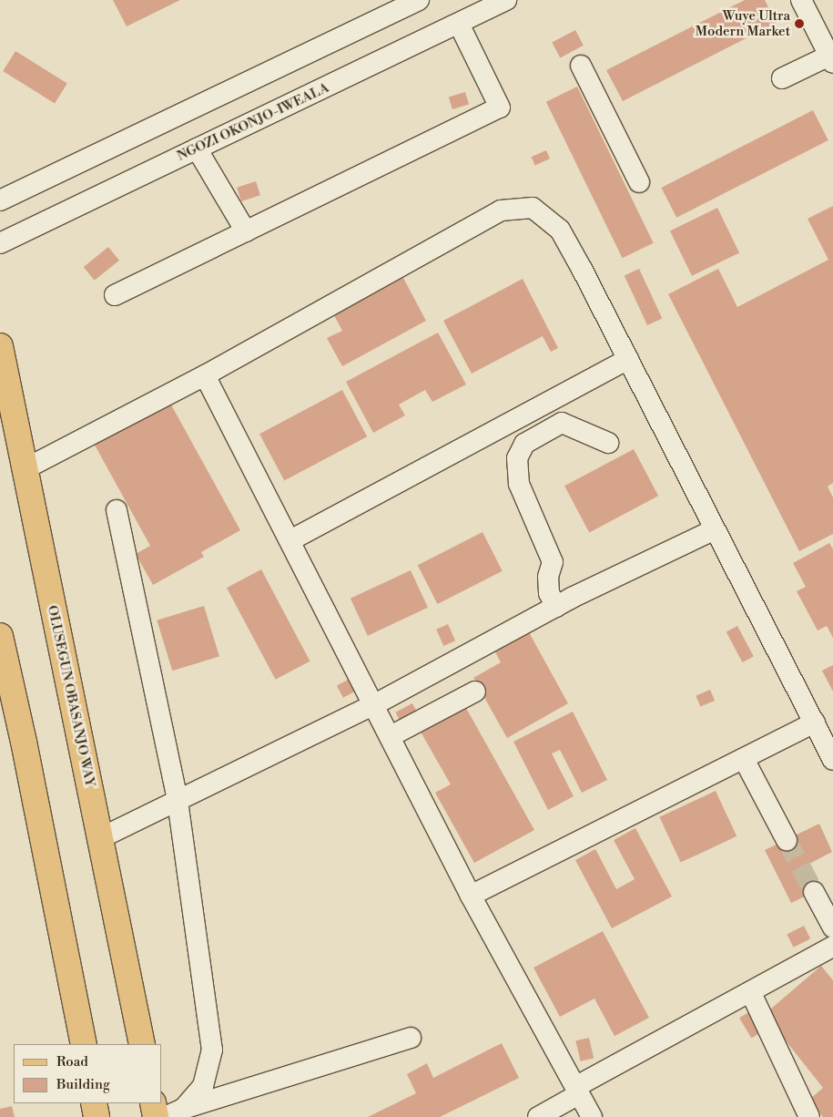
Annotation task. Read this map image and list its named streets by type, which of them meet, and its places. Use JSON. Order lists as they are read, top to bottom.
{
  "streets": {
    "main road": ["OLUSEGUN OBASANJO WAY"],
    "street": ["NGOZI OKONJO-IWEALA"]
  },
  "places": ["Wuye Ultra Modern Market"],
  "legend": ["Road", "Building"]
}
